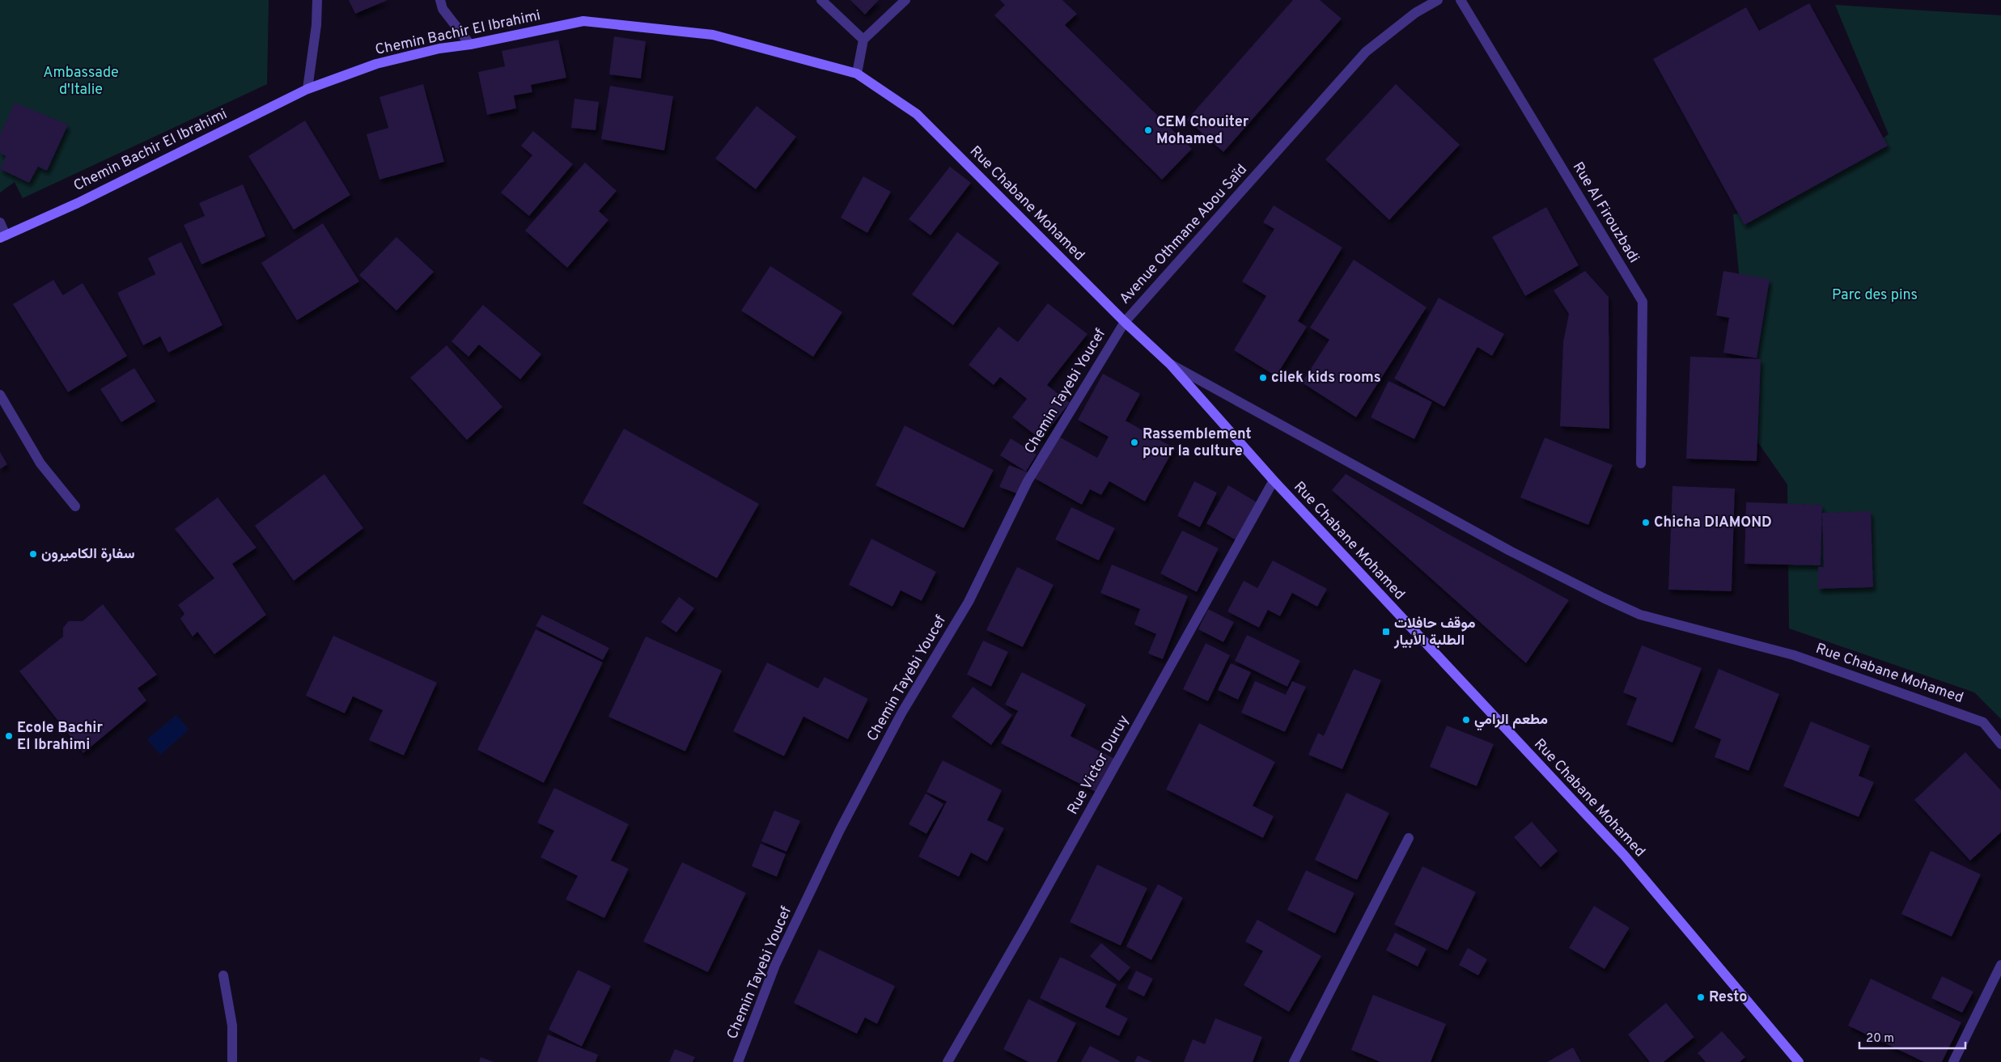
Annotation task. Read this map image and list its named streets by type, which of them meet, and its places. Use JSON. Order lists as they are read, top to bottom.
{
  "streets": {
    "main road": ["Chemin Bachir El Ibrahimi", "Rue Chabane Mohamed"],
    "street": [
      "Rue Al Firouzbadi",
      "Avenue Othmane Abou Saïd",
      "Chemin Tayebi Youcef",
      "Rue Victor Duruy"
    ]
  },
  "crossings": [
    ["Chemin Bachir El Ibrahimi", "Rue Chabane Mohamed"],
    ["Rue Chabane Mohamed", "Avenue Othmane Abou Saïd"],
    ["Rue Chabane Mohamed", "Chemin Tayebi Youcef"],
    ["Rue Chabane Mohamed", "Rue Victor Duruy"],
    ["Avenue Othmane Abou Saïd", "Chemin Tayebi Youcef"]
  ],
  "parks": ["Ambassade d'Italie", "Parc des pins"],
  "places": {
    "other": [
      "CEM Chouiter Mohamed",
      "cilek kids rooms",
      "Rassemblement pour la culture",
      "Chicha DIAMOND",
      "سفارة الكاميرون",
      "مطعم الرامي",
      "Ecole Bachir El Ibrahimi",
      "Resto"
    ],
    "transit": ["موقف حافلات الطلبة الأبيار"]
  },
  "scale_bar": "20 m"
}
